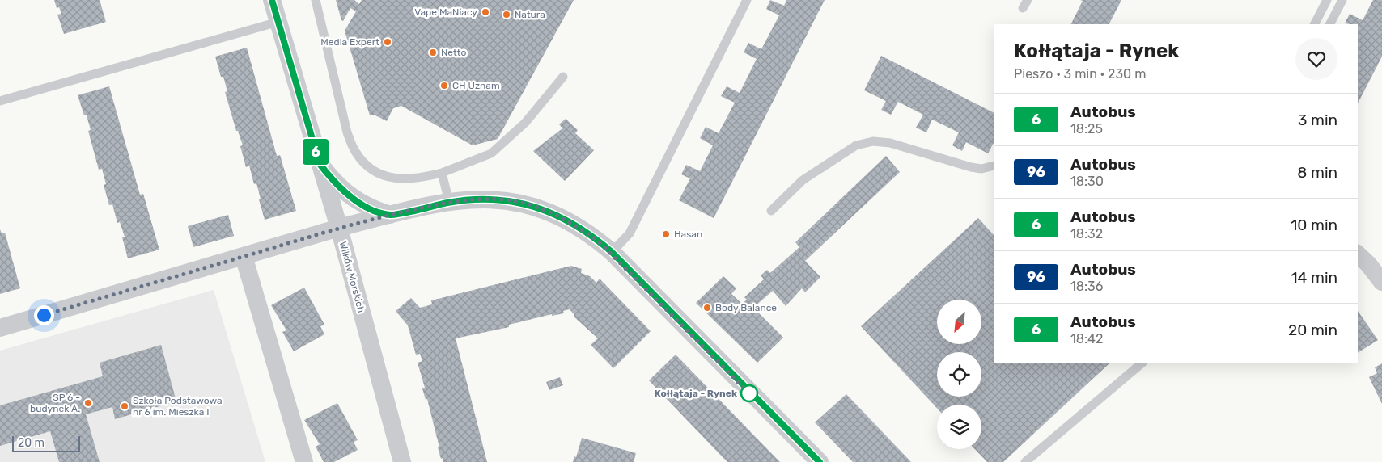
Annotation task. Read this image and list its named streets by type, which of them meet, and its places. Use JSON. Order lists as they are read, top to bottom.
{
  "streets": {
    "street": ["Wilków Morskich"]
  },
  "places": [
    "Vape MaNiacy",
    "Natura",
    "Media Expert",
    "Netto",
    "CH Uznam",
    "Hasan",
    "Body Balance",
    "Kołłątaja - Rynek",
    "SP 6 - budynek A.",
    "Szkoła Podstawowa nr 6 im. Mieszka I"
  ],
  "lines": ["bus line 6"],
  "scale_bar": "20 m",
  "north": "bottom left",
  "page": {
    "on_map": "6",
    "heading": ["Kołłątaja - Rynek", "Pieszo · 3 min · 230 m"],
    "list": [
      {
        "mark": "6",
        "name": "Autobus",
        "note": "18:25",
        "value": "3 min"
      },
      {
        "mark": "96",
        "name": "Autobus",
        "note": "18:30",
        "value": "8 min"
      },
      {
        "mark": "6",
        "name": "Autobus",
        "note": "18:32",
        "value": "10 min"
      },
      {
        "mark": "96",
        "name": "Autobus",
        "note": "18:36",
        "value": "14 min"
      },
      {
        "mark": "6",
        "name": "Autobus",
        "note": "18:42",
        "value": "20 min"
      }
    ],
    "scale": "20 m"
  }
}
